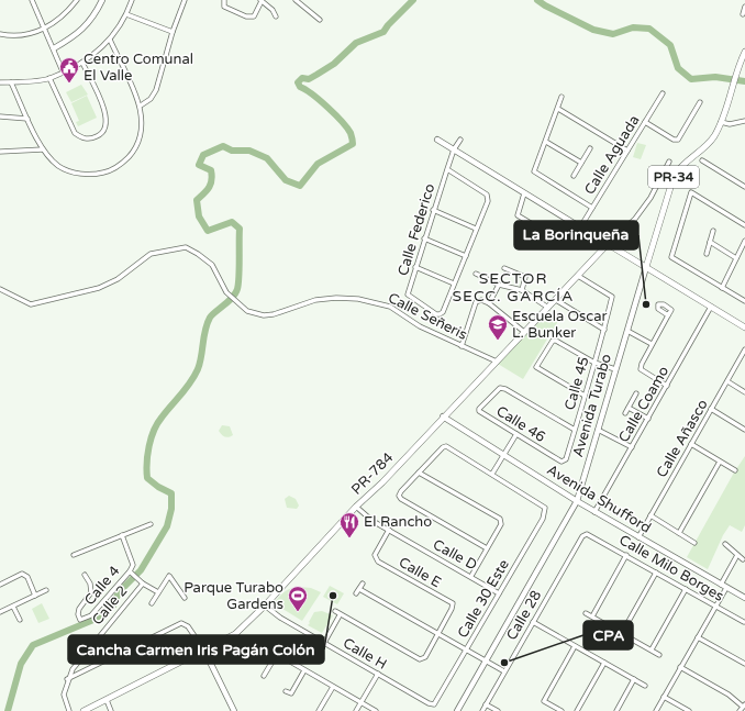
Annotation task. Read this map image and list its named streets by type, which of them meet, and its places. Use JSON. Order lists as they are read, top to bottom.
{
  "streets": {
    "main road": ["PR-34", "Avenida Turabo", "PR-784"],
    "street": [
      "Calle Aguada",
      "Calle Federico",
      "Calle Señeris",
      "Calle 45",
      "Calle Coamo",
      "Calle 46",
      "Calle Añasco",
      "Avenida Shufford",
      "Calle D",
      "Calle Milo Borges",
      "Calle E",
      "Calle 4",
      "Calle 30 Este",
      "Calle 2",
      "Calle 28",
      "Calle H"
    ]
  },
  "crossings": [
    ["Calle Señeris", "PR-784"],
    ["Calle 45", "Calle 46"],
    ["Calle 45", "PR-784"],
    ["Calle Coamo", "Avenida Shufford"],
    ["Avenida Turabo", "Avenida Shufford"],
    ["Calle Añasco", "Avenida Shufford"],
    ["PR-784", "Avenida Shufford"],
    ["PR-784", "Calle D"],
    ["PR-784", "Calle H"],
    ["Calle D", "Calle E"],
    ["Calle D", "Calle 30 Este"],
    ["Calle Milo Borges", "Calle 28"],
    ["Calle 30 Este", "Calle H"]
  ],
  "districts": ["SECTOR SECC. GARCÍA"],
  "places": {
    "public building": ["Centro Comunal El Valle"],
    "other": ["La Borinqueña", "Cancha Carmen Iris Pagán Colón", "CPA"],
    "school or university": ["Escuela Oscar L. Bunker"],
    "restaurant": ["El Rancho"],
    "sports": ["Parque Turabo Gardens"]
  }
}
